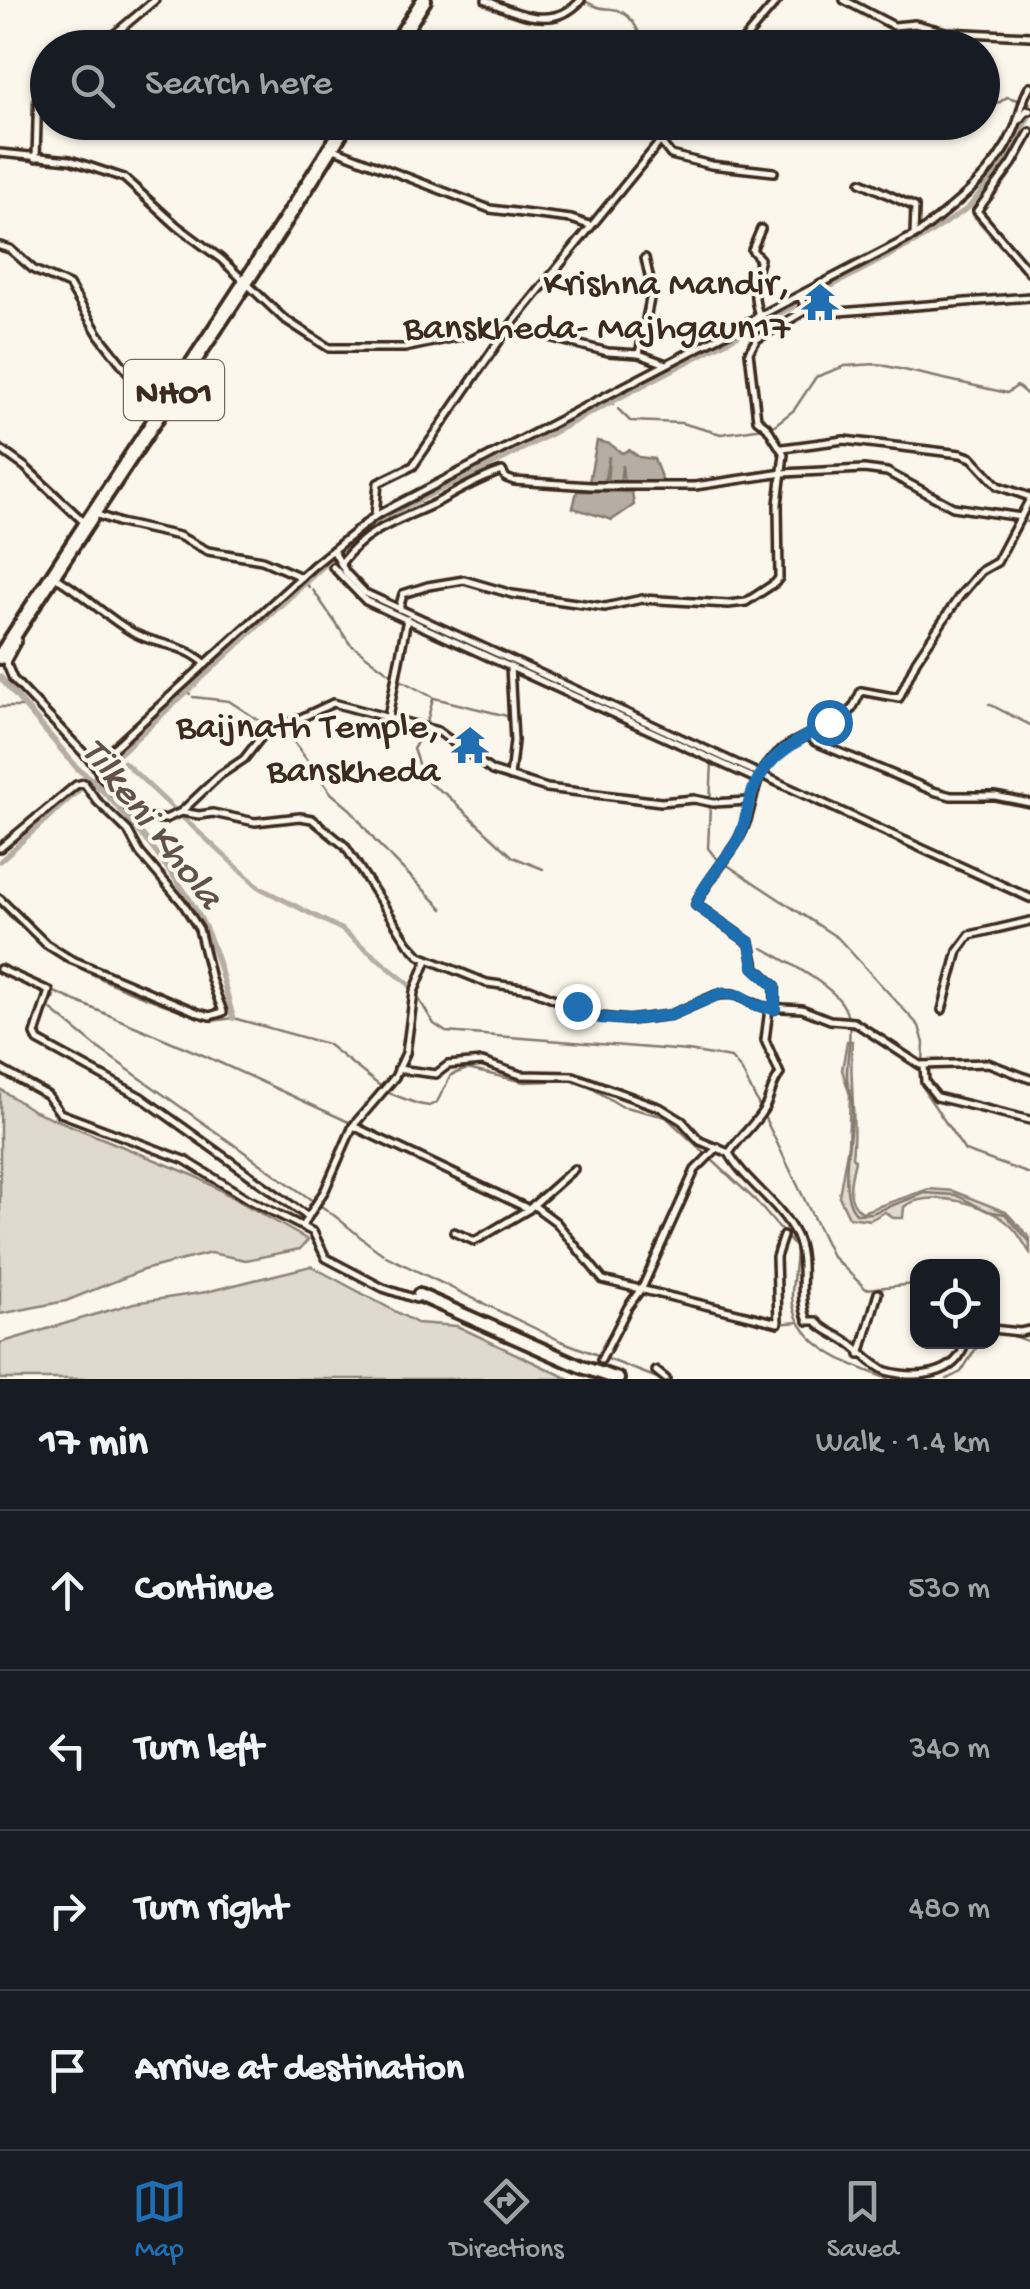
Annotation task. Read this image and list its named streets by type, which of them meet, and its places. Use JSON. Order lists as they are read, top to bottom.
{
  "streets": {
    "highway": ["NH01"]
  },
  "water": ["Tilkeni Khola"],
  "places": {
    "temple": ["Krishna Mandir, Banskheda- Majhgaun17", "Baijnath Temple, Banskheda"]
  },
  "page": {
    "search": "Search here",
    "heading": ["17 min", "Walk · 1.4 km"],
    "list": [
      ["Continue", "530 m"],
      ["Turn left", "340 m"],
      ["Turn right", "480 m"],
      "Arrive at destination"
    ],
    "nav": ["Map", "Directions", "Saved"]
  }
}
